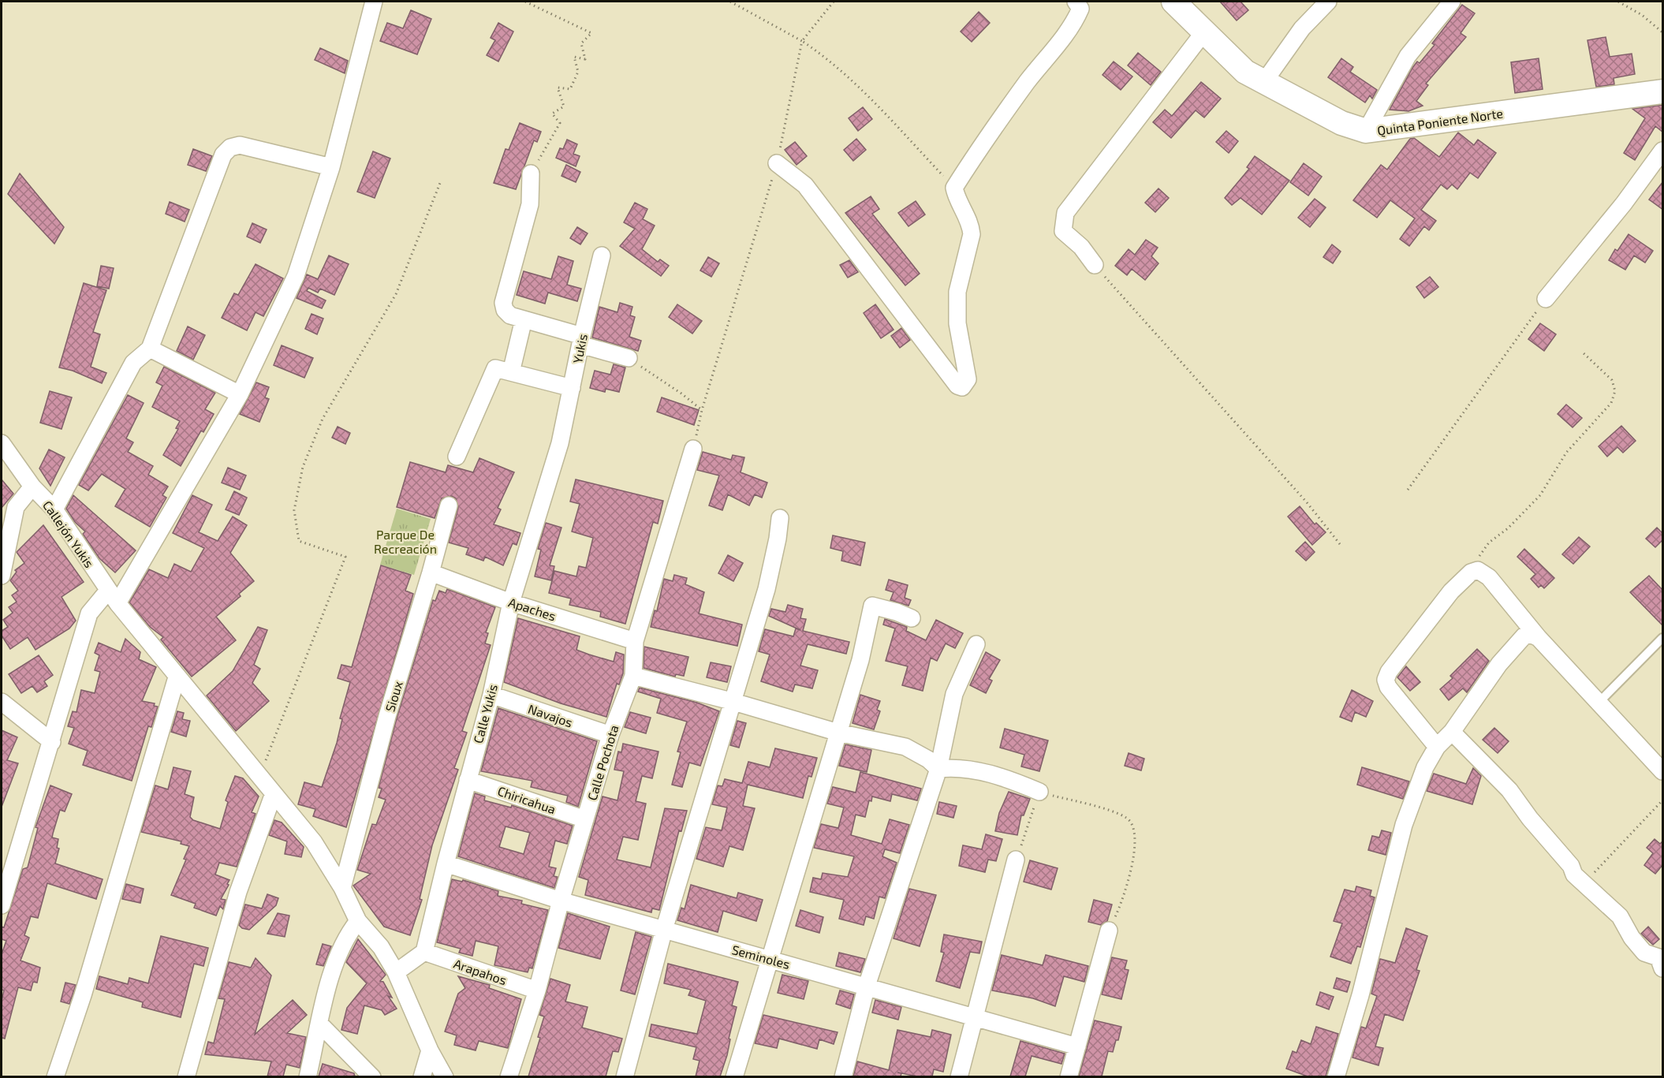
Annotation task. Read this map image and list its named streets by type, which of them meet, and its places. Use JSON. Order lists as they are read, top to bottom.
{
  "streets": {
    "street": [
      "Quinta Poniente Norte",
      "Yukis",
      "Callejón Yukis",
      "Apaches",
      "Sioux",
      "Calle Yukis",
      "Navajos",
      "Calle Pochota",
      "Chiricahua",
      "Seminoles",
      "Arapahos"
    ]
  },
  "crossings": [
    ["Yukis", "Calle Yukis"],
    ["Callejón Yukis", "Sioux"],
    ["Apaches", "Sioux"],
    ["Apaches", "Calle Yukis"],
    ["Apaches", "Calle Pochota"],
    ["Calle Yukis", "Navajos"],
    ["Calle Yukis", "Chiricahua"],
    ["Calle Yukis", "Seminoles"],
    ["Calle Yukis", "Arapahos"],
    ["Navajos", "Calle Pochota"],
    ["Calle Pochota", "Chiricahua"],
    ["Calle Pochota", "Seminoles"],
    ["Calle Pochota", "Arapahos"]
  ],
  "parks": ["Parque De Recreación"]
}
